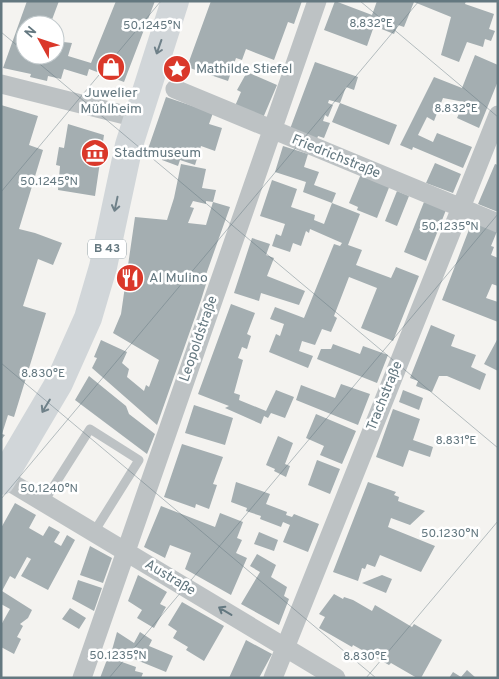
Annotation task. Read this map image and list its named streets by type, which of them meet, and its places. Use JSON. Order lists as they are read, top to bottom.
{
  "streets": {
    "main road": ["B 43"],
    "street": [
      "Friedrichstraße",
      "Leopoldstraße",
      "Trachstraße",
      "Austraße"
    ]
  },
  "crossings": [
    ["Friedrichstraße", "Leopoldstraße"],
    ["Friedrichstraße", "Trachstraße"],
    ["B 43", "Austraße"],
    ["Leopoldstraße", "Austraße"],
    ["Trachstraße", "Austraße"]
  ],
  "one_way": ["Austraße"],
  "places": {
    "shop": ["Juwelier Mühlheim"],
    "place": ["Mathilde Stiefel"],
    "museum": ["Stadtmuseum"],
    "restaurant": ["Al Mulino"]
  },
  "north": "top left",
  "coordinates": [
    "8.832°E",
    "50.1245°N",
    "50.1235°N",
    "8.830°E",
    "8.831°E",
    "50.1240°N",
    "50.1230°N"
  ]
}
